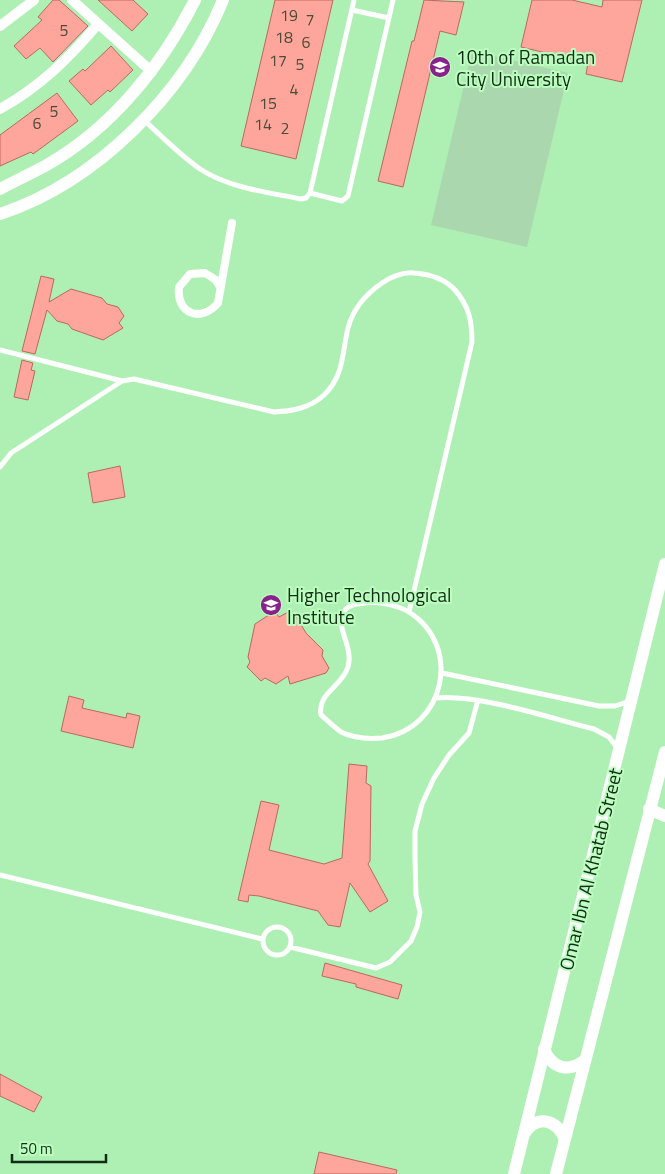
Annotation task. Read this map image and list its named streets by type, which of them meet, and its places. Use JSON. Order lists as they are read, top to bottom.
{
  "streets": {
    "street": ["Omar Ibn Al Khatab Street"]
  },
  "places": {
    "school or university": ["10th of Ramadan City University", "Higher Technological Institute"]
  },
  "house_numbers": [
    "19",
    "7",
    "5",
    "18",
    "6",
    "17",
    "5",
    "4",
    "15",
    "5",
    "6",
    "14",
    "2"
  ],
  "scale_bar": "50 m"
}
